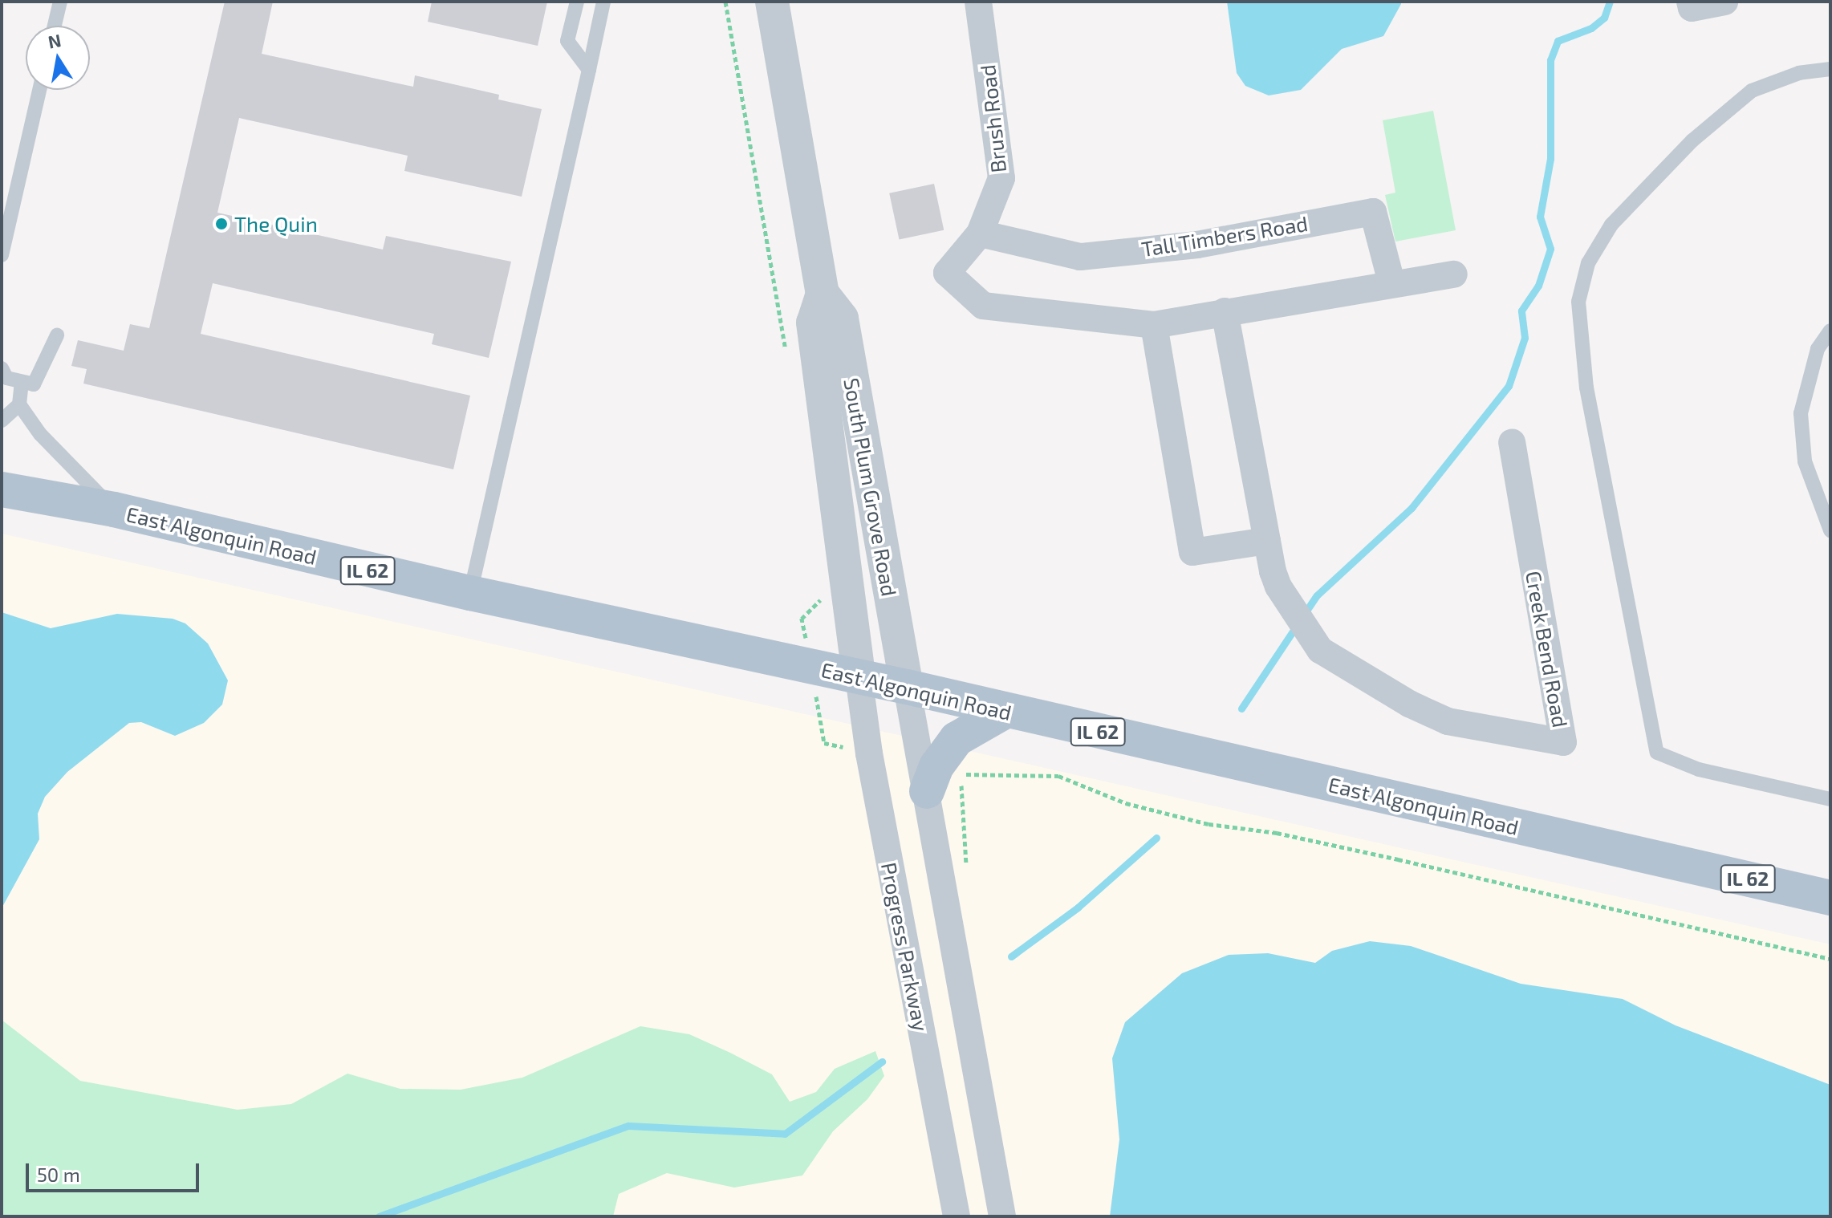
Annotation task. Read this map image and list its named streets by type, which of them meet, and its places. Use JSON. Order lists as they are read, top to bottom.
{
  "streets": {
    "main road": ["East Algonquin Road", "IL 62"],
    "street": [
      "Brush Road",
      "Tall Timbers Road",
      "South Plum Grove Road",
      "Creek Bend Road",
      "Progress Parkway"
    ]
  },
  "crossings": [
    ["Brush Road", "Tall Timbers Road"],
    ["South Plum Grove Road", "East Algonquin Road"],
    ["South Plum Grove Road", "Progress Parkway"],
    ["East Algonquin Road", "Progress Parkway"]
  ],
  "places": ["The Quin"],
  "scale_bar": "50 m",
  "north": "top"
}
